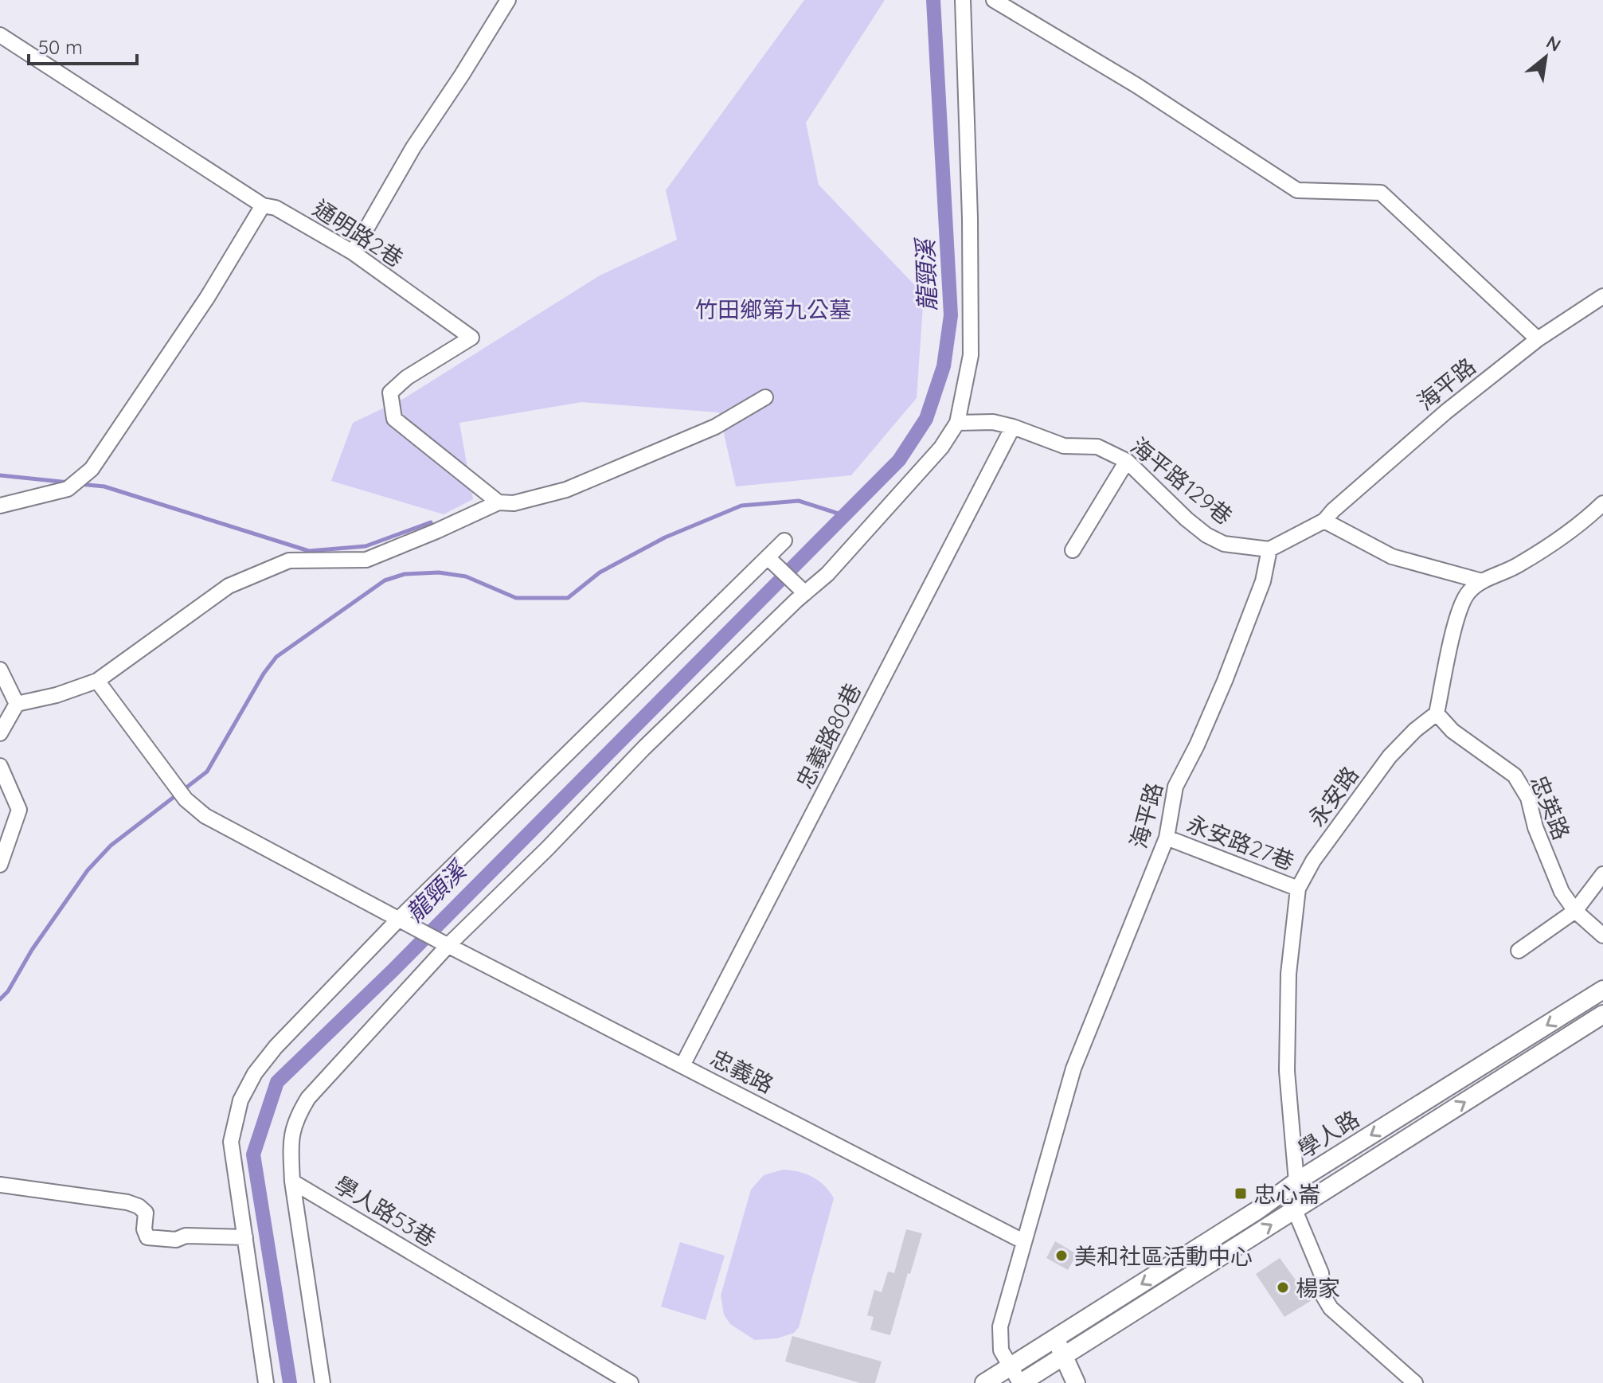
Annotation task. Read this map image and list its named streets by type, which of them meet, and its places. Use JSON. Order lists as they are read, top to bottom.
{
  "streets": {
    "main road": ["學人路"],
    "street": [
      "通明路2巷",
      "海平路",
      "海平路129巷",
      "忠義路80巷",
      "永安路",
      "忠英路",
      "永安路27巷",
      "忠義路",
      "學人路53巷"
    ]
  },
  "crossings": [
    ["海平路", "海平路129巷"],
    ["海平路", "永安路27巷"],
    ["海平路", "忠義路"],
    ["海平路", "學人路"],
    ["海平路129巷", "忠義路80巷"],
    ["忠義路80巷", "忠義路"],
    ["永安路", "忠英路"],
    ["永安路", "永安路27巷"],
    ["永安路", "學人路"]
  ],
  "water": ["龍頸溪"],
  "parks": ["竹田鄉第九公墓"],
  "places": {
    "transit": ["忠心崙"],
    "other": ["美和社區活動中心", "楊家"]
  },
  "scale_bar": "50 m",
  "north": "top right"
}
